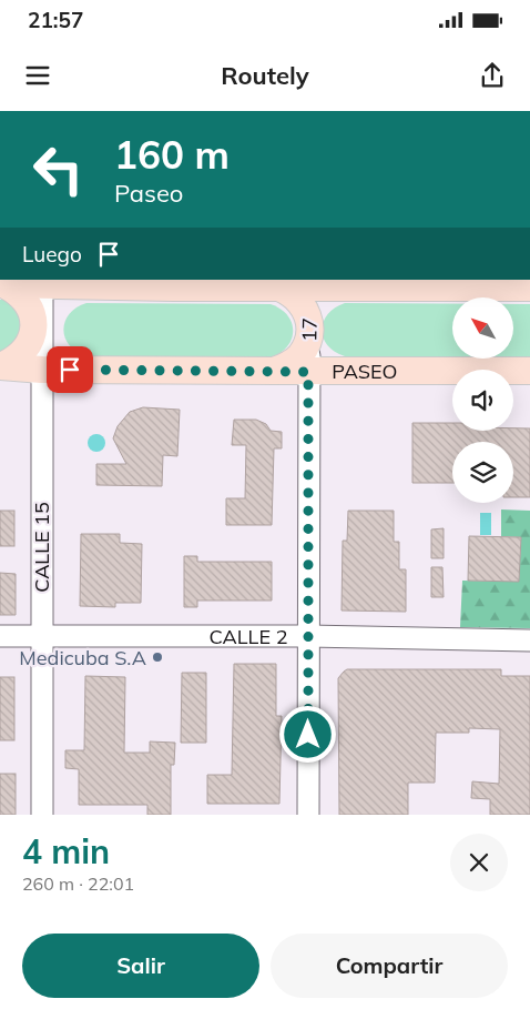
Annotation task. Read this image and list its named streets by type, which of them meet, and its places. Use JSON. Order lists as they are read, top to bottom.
{
  "streets": {
    "main road": ["PASEO"],
    "street": ["17", "CALLE 15", "CALLE 2"]
  },
  "crossings": [
    ["17", "PASEO"],
    ["17", "CALLE 2"],
    ["PASEO", "CALLE 15"],
    ["CALLE 15", "CALLE 2"]
  ],
  "places": ["Medicuba S.A"],
  "north": "top left",
  "page": {
    "status": "21:57",
    "header": "Routely",
    "turn": ["160 m", "Paseo"],
    "then": "Luego",
    "heading": ["4 min", "260 m · 22:01"],
    "buttons": ["Salir", "Compartir"]
  }
}
